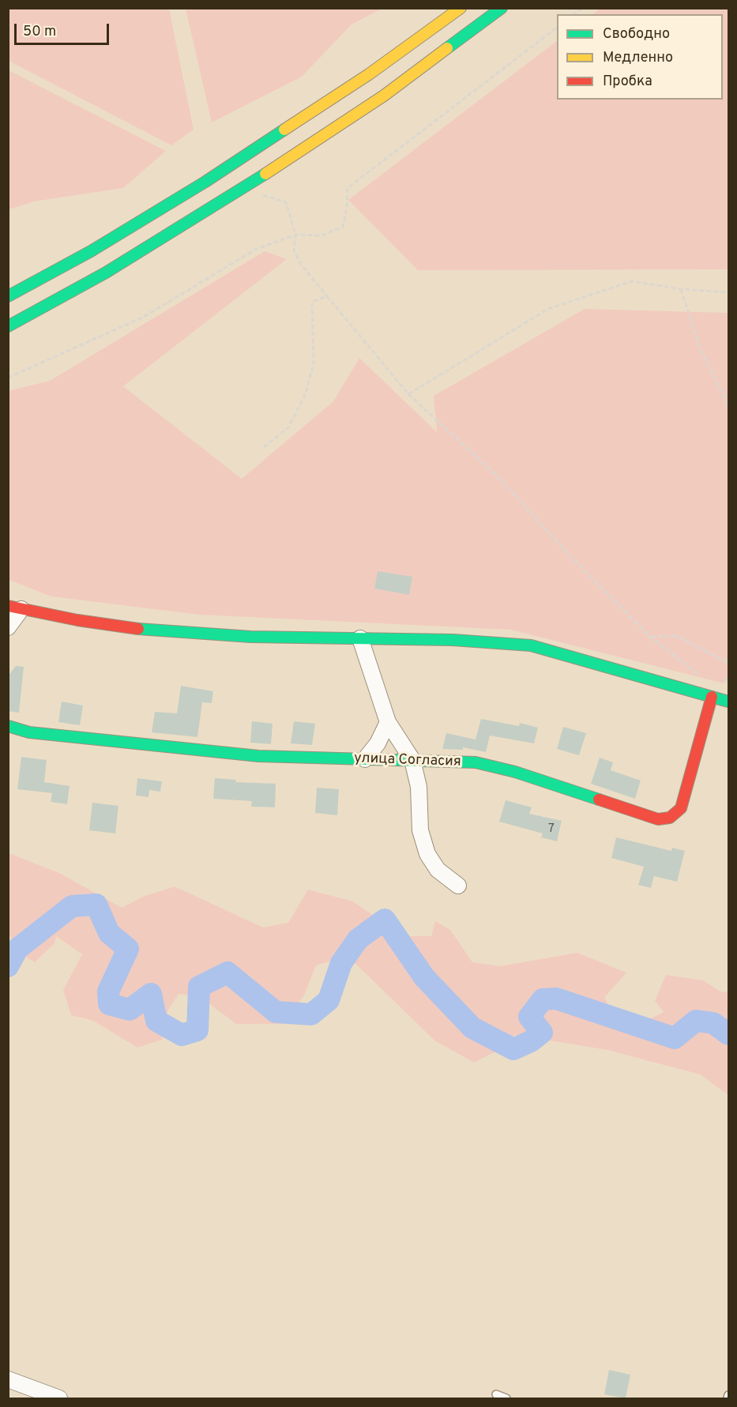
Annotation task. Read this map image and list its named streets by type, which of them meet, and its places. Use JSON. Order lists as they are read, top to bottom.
{
  "streets": {
    "street": ["улица Согласия"]
  },
  "house_numbers": ["7"],
  "legend": ["Свободно", "Медленно", "Пробка"],
  "scale_bar": "50 m"
}
